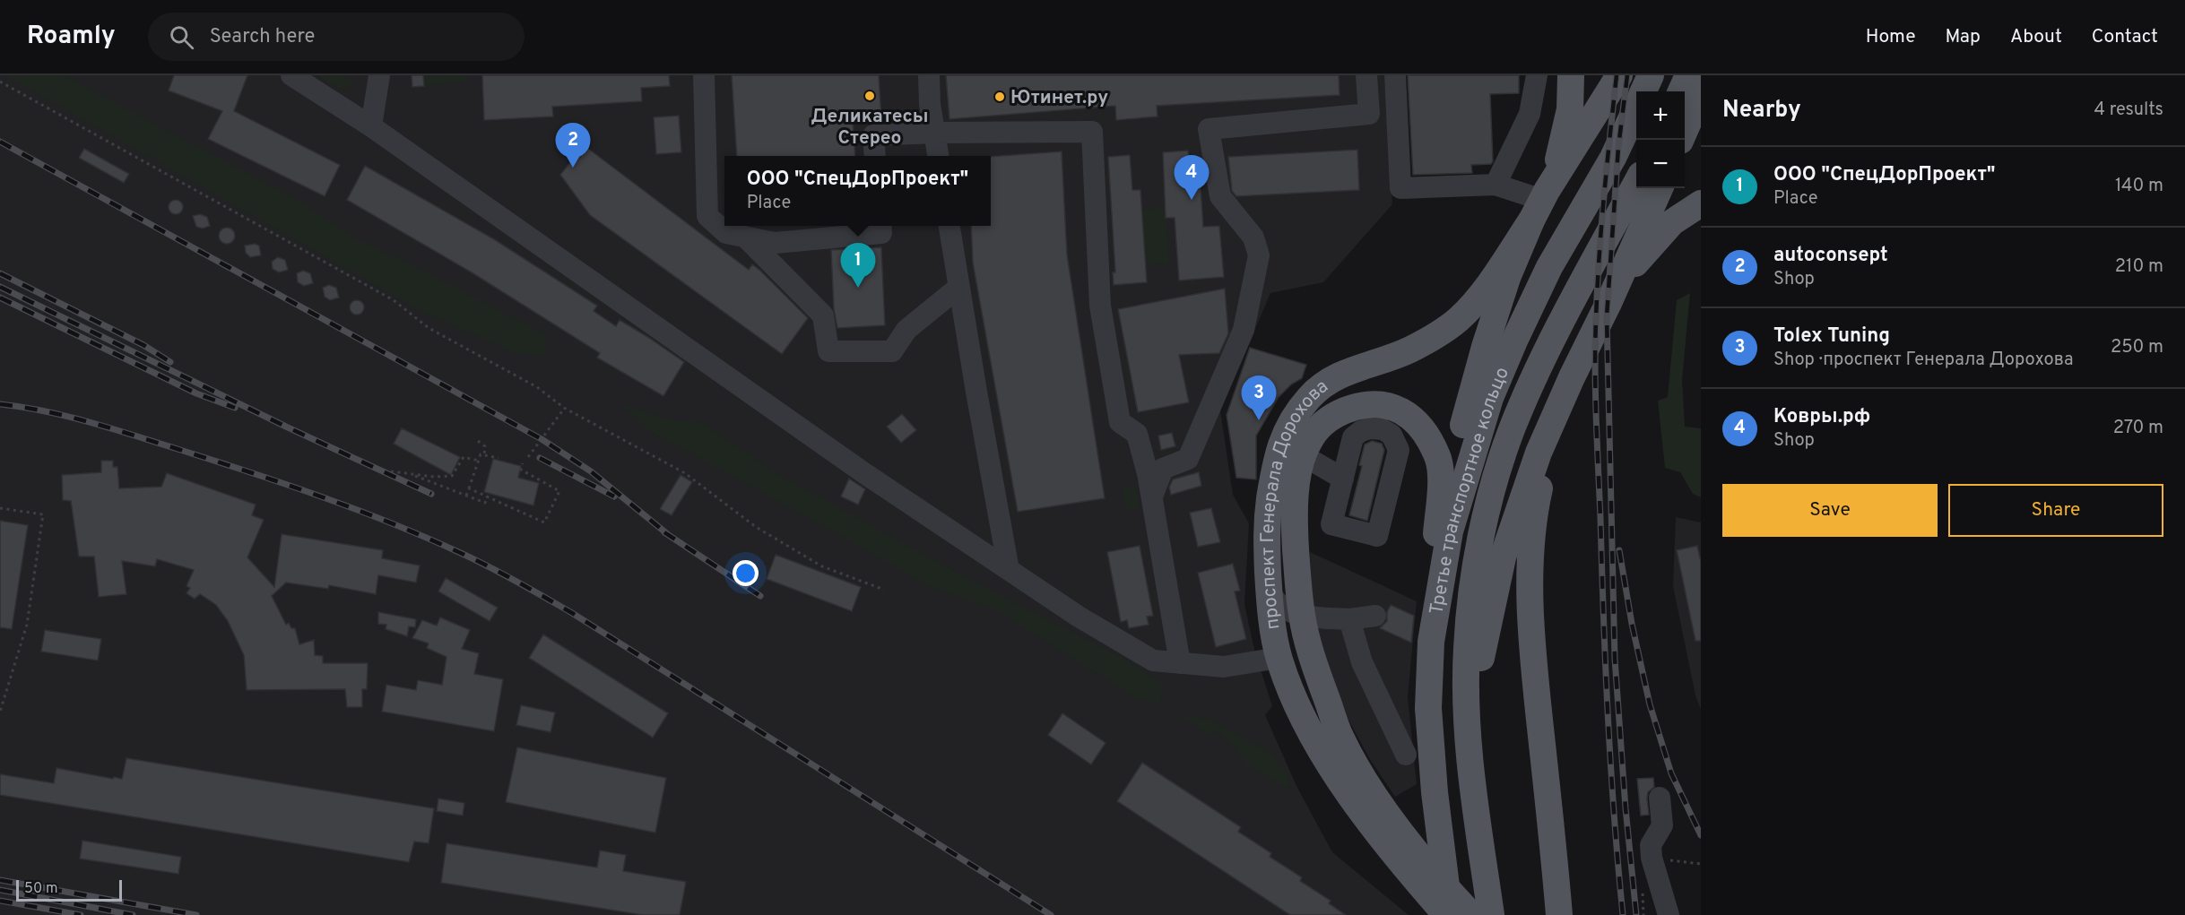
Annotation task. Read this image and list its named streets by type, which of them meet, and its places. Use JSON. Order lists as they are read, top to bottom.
{
  "streets": {
    "main road": ["Третье транспортное кольцо", "проспект Генерала Дорохова"]
  },
  "crossings": [
    ["Третье транспортное кольцо", "проспект Генерала Дорохова"]
  ],
  "places": ["Деликатесы Стерео", "Ютинет.ру"],
  "scale_bar": "50 m",
  "page": {
    "header": "Roamly",
    "search": "Search here",
    "nav": [
      "Home",
      "Map",
      "About",
      "Contact"
    ],
    "heading": ["Nearby", "4 results"],
    "map_buttons": ["+", "−"],
    "pins": [
      "2",
      "4",
      "1",
      "3"
    ],
    "list": [
      {
        "mark": "1",
        "name": "ООО \"СпецДорПроект\"",
        "note": "Place",
        "value": "140 m"
      },
      {
        "mark": "2",
        "name": "autoconsept",
        "note": "Shop",
        "value": "210 m"
      },
      {
        "mark": "3",
        "name": "Tolex Tuning",
        "note": "Shop · проспект Генерала Дорохова",
        "value": "250 m"
      },
      {
        "mark": "4",
        "name": "Ковры.рф",
        "note": "Shop",
        "value": "270 m"
      }
    ],
    "popup": ["ООО \"СпецДорПроект\"", "Place"],
    "buttons": ["Save", "Share"],
    "scale": "50 m"
  }
}
